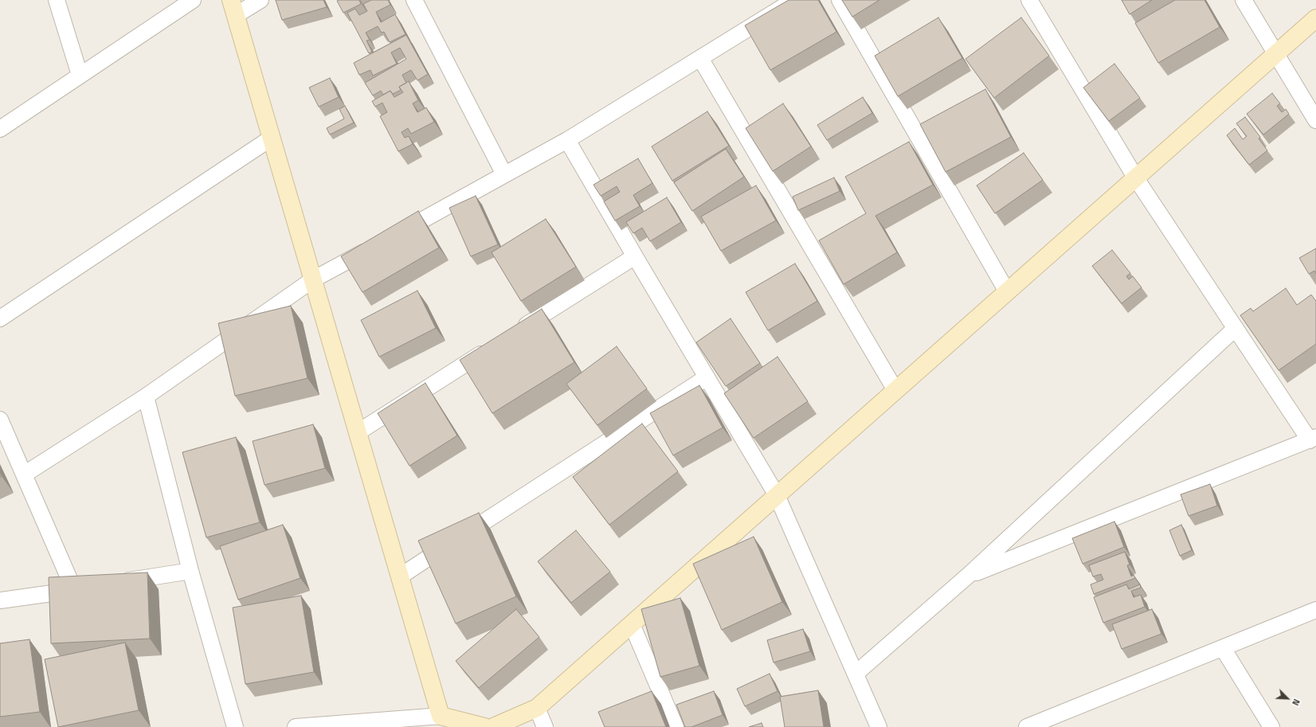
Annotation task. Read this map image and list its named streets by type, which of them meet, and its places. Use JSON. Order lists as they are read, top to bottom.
{
  "north": "bottom right"
}
